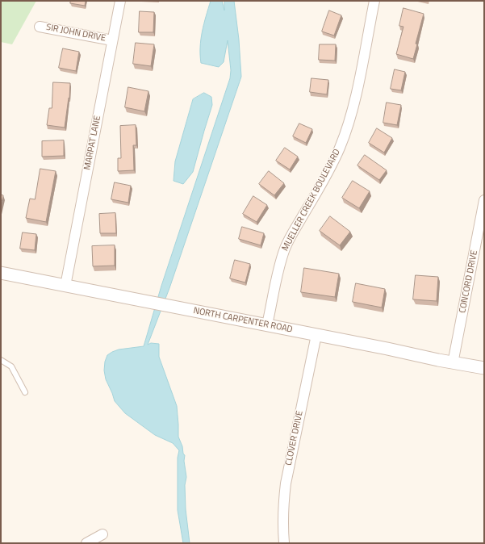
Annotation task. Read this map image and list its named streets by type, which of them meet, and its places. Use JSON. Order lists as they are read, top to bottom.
{
  "streets": {
    "street": [
      "SIR JOHN DRIVE",
      "MARPAT LANE",
      "MUELLER CREEK BOULEVARD",
      "CONCORD DRIVE",
      "NORTH CARPENTER ROAD",
      "CLOVER DRIVE"
    ]
  },
  "crossings": [
    ["SIR JOHN DRIVE", "MARPAT LANE"],
    ["MARPAT LANE", "NORTH CARPENTER ROAD"],
    ["MUELLER CREEK BOULEVARD", "NORTH CARPENTER ROAD"],
    ["CONCORD DRIVE", "NORTH CARPENTER ROAD"],
    ["NORTH CARPENTER ROAD", "CLOVER DRIVE"]
  ]
}
